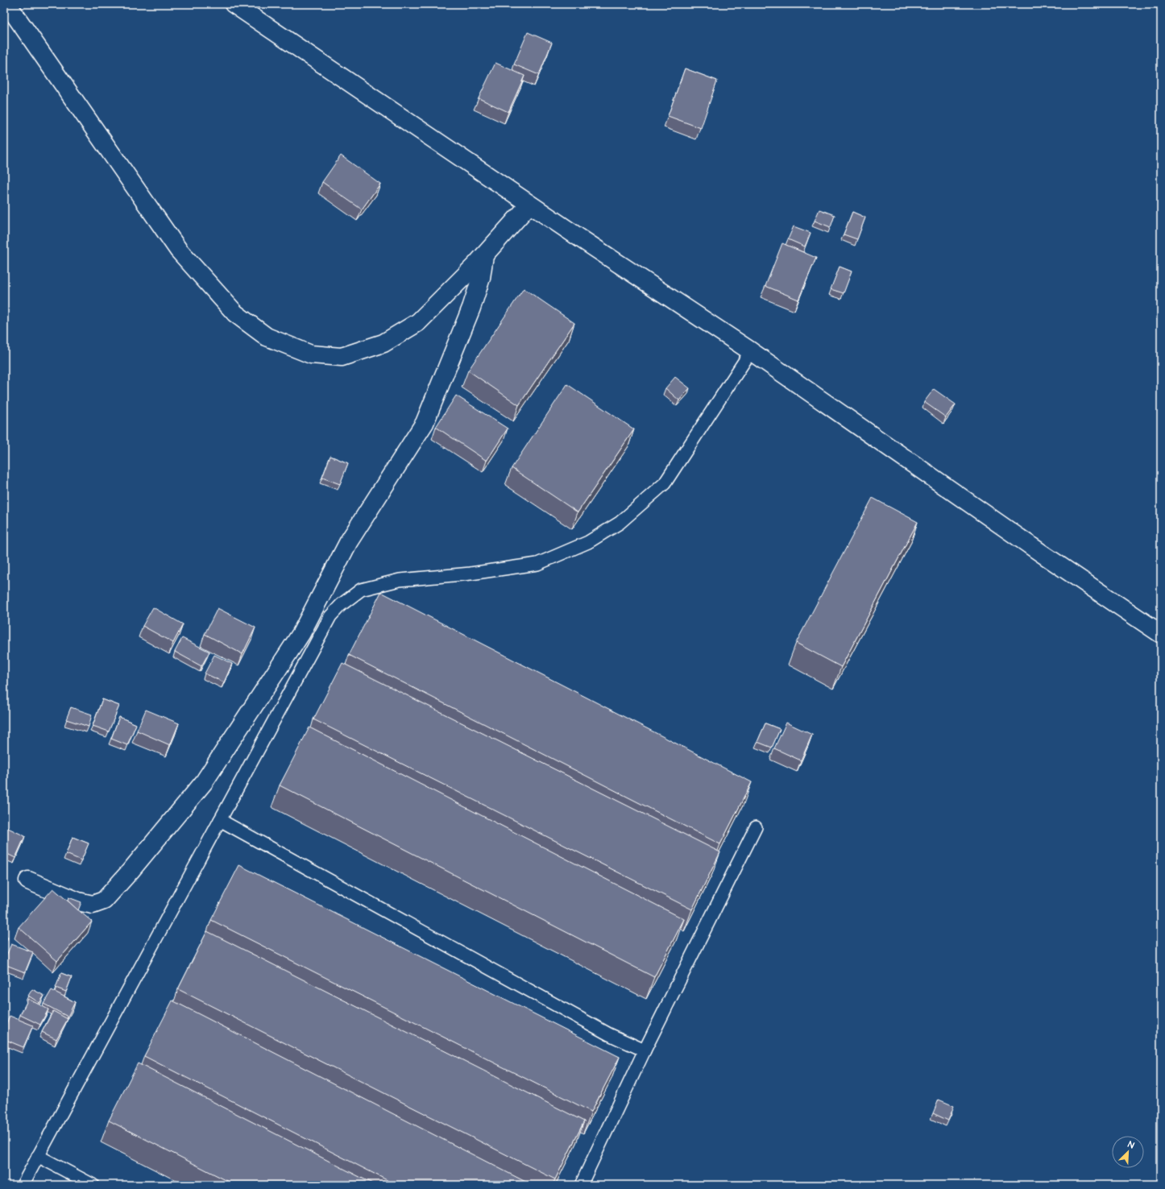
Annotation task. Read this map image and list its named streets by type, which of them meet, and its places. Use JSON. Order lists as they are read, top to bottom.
{
  "north": "top right"
}
